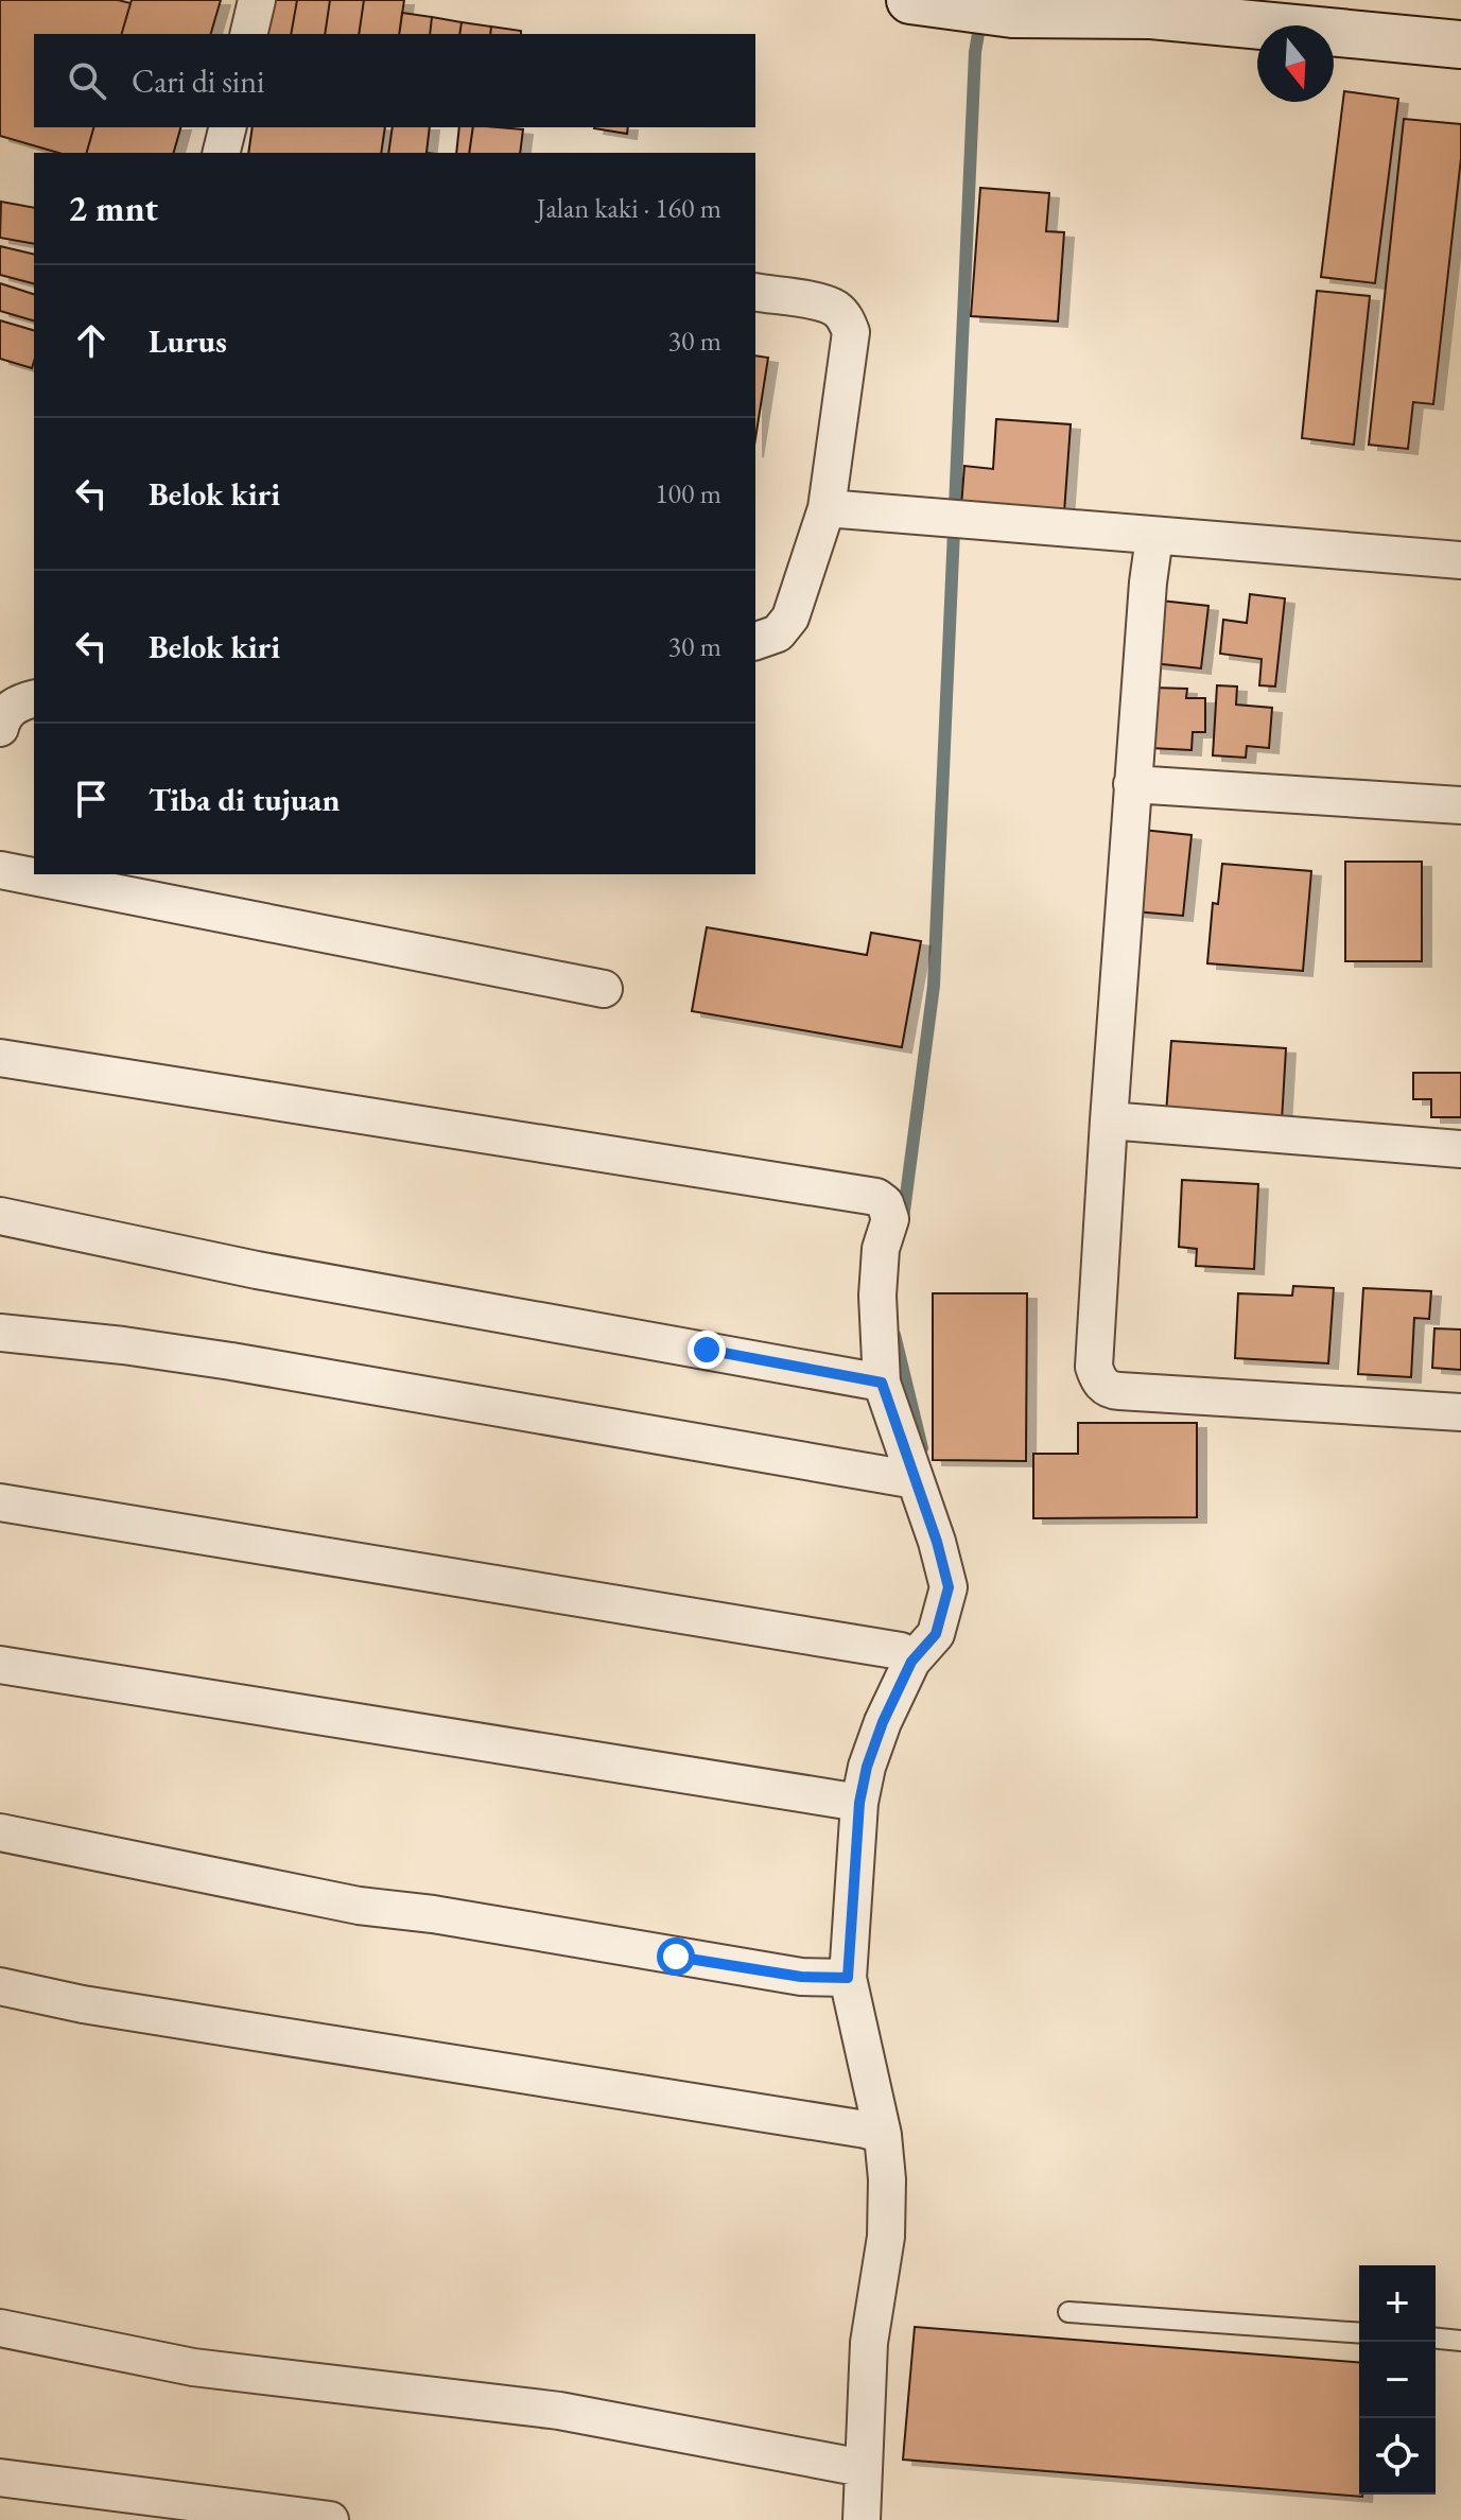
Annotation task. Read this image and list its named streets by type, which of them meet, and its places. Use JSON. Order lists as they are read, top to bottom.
{
  "north": "bottom",
  "page": {
    "search": "Cari di sini",
    "heading": ["2 mnt", "Jalan kaki · 160 m"],
    "list": [
      ["Lurus", "30 m"],
      ["Belok kiri", "100 m"],
      ["Belok kiri", "30 m"],
      "Tiba di tujuan"
    ],
    "map_buttons": ["+", "−"]
  }
}
